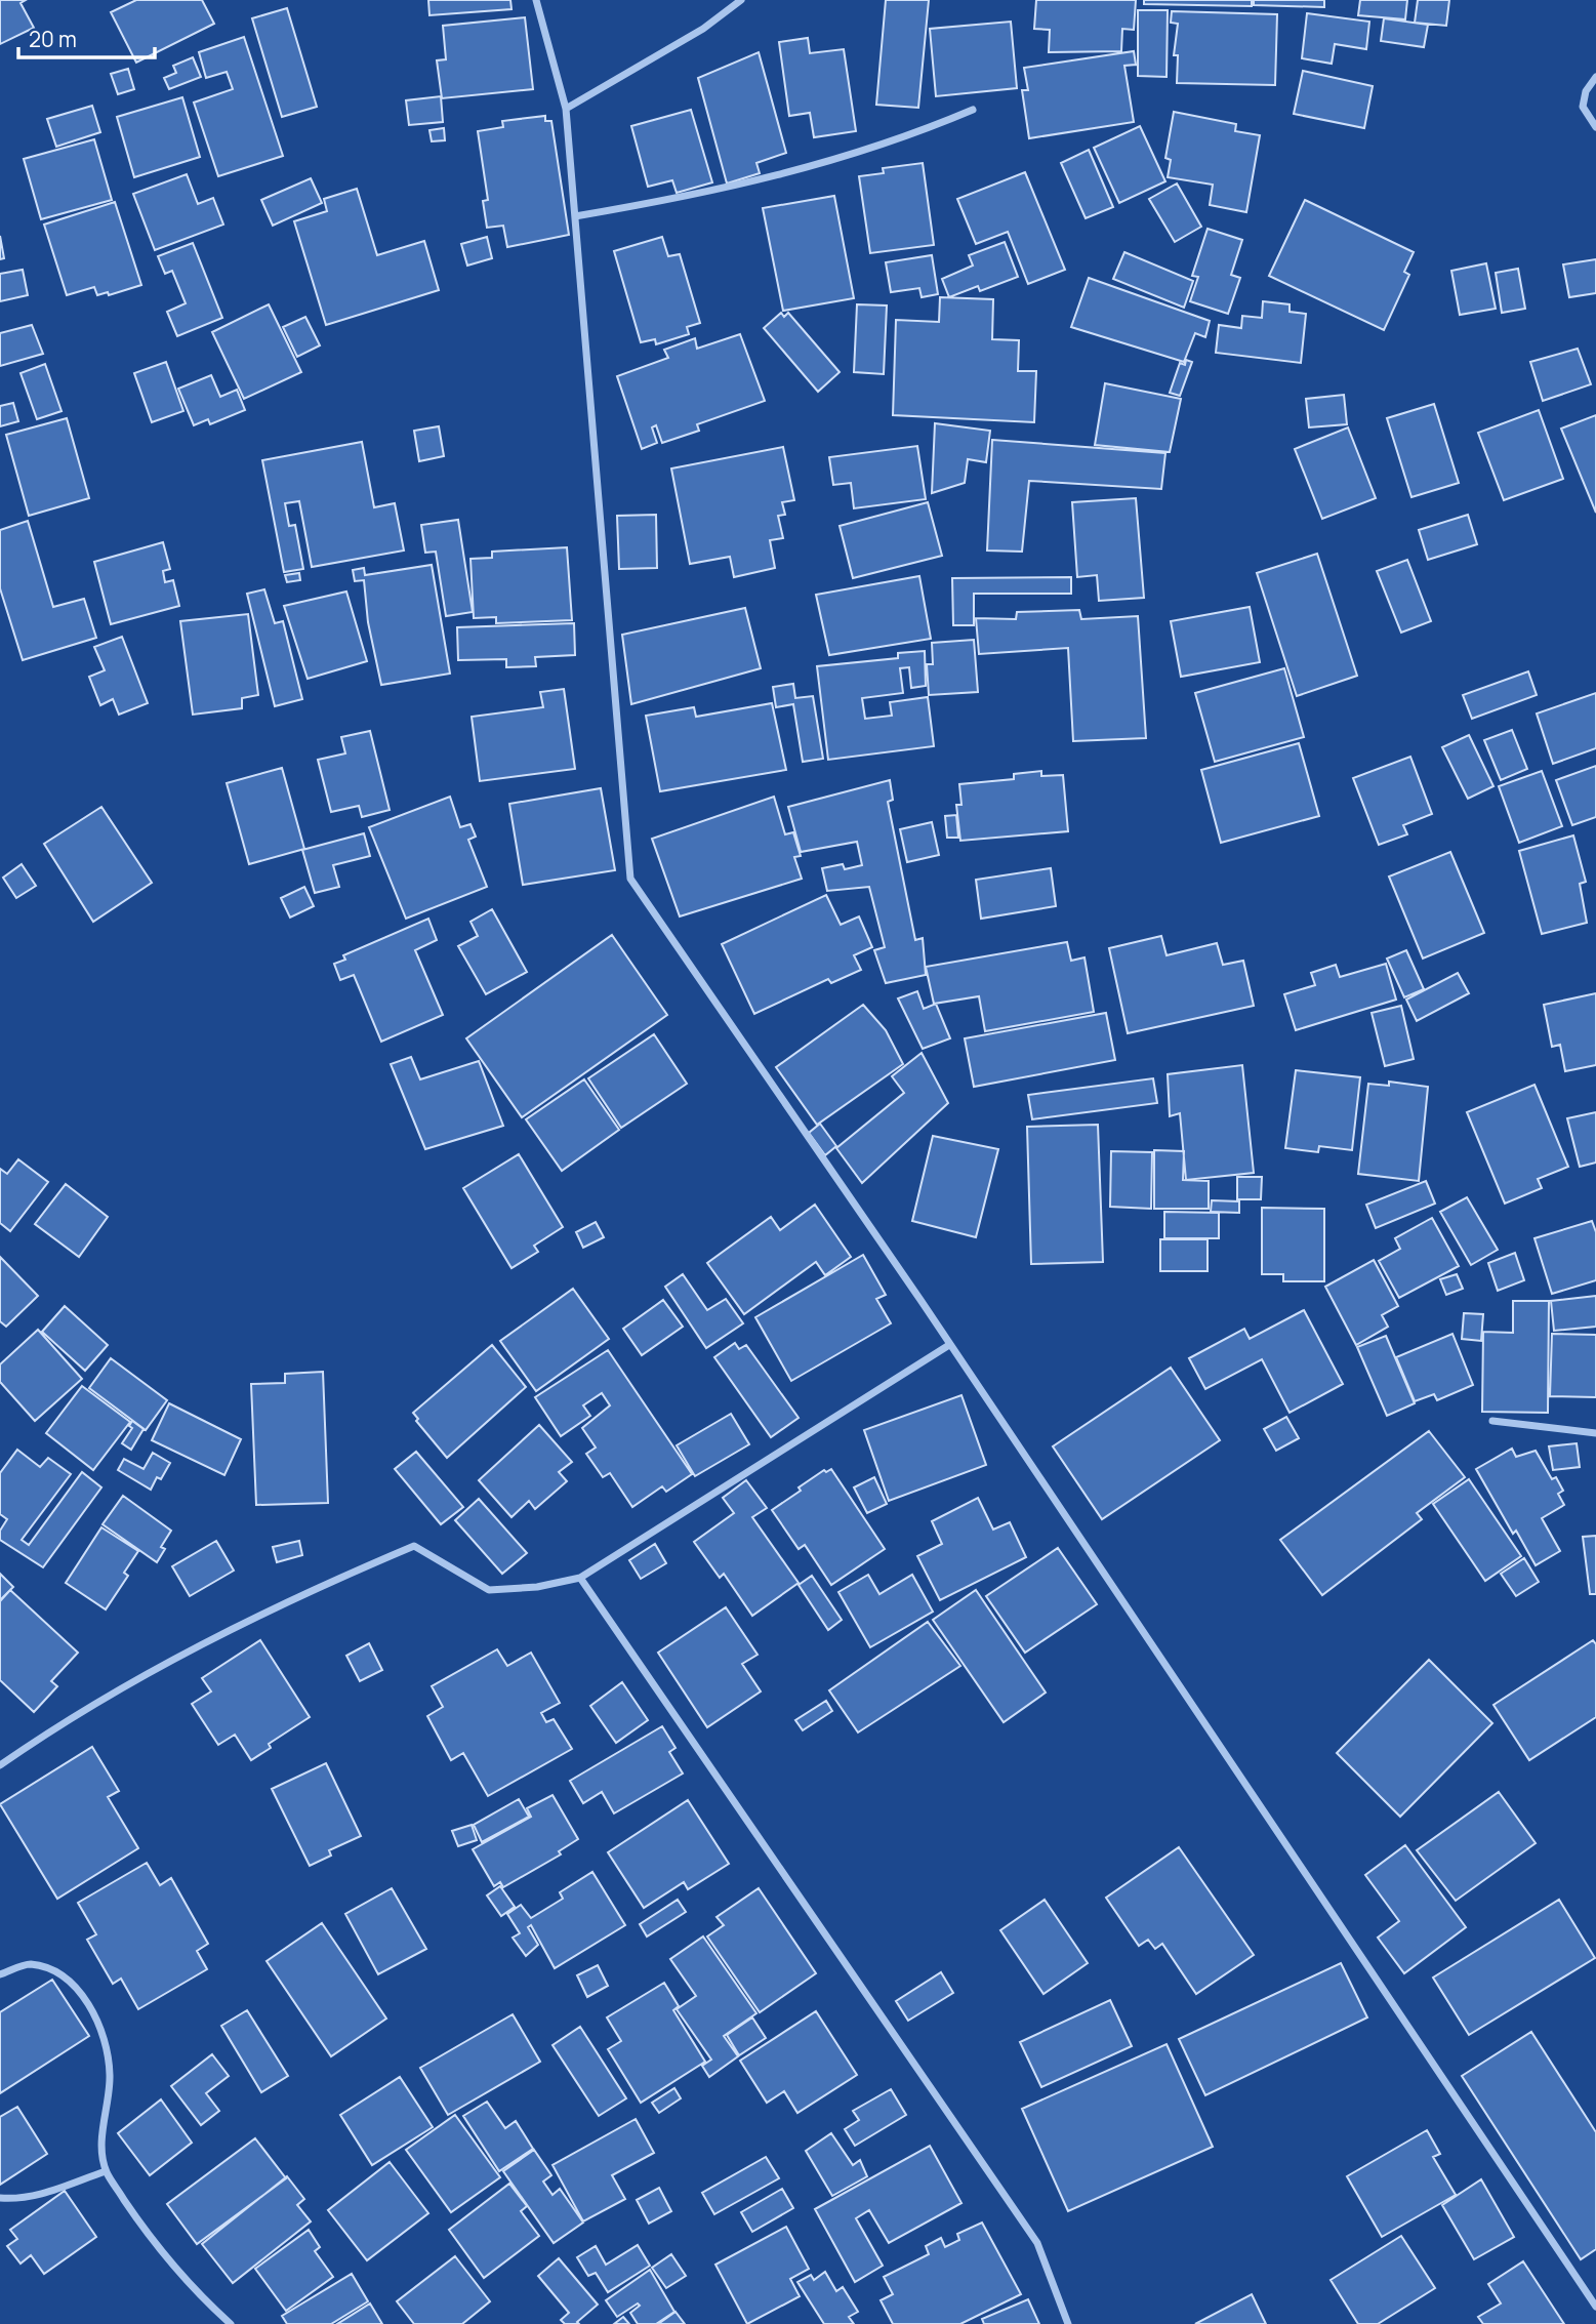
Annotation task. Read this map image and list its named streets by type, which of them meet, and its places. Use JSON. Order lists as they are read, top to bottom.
{
  "scale_bar": "20 m"
}
